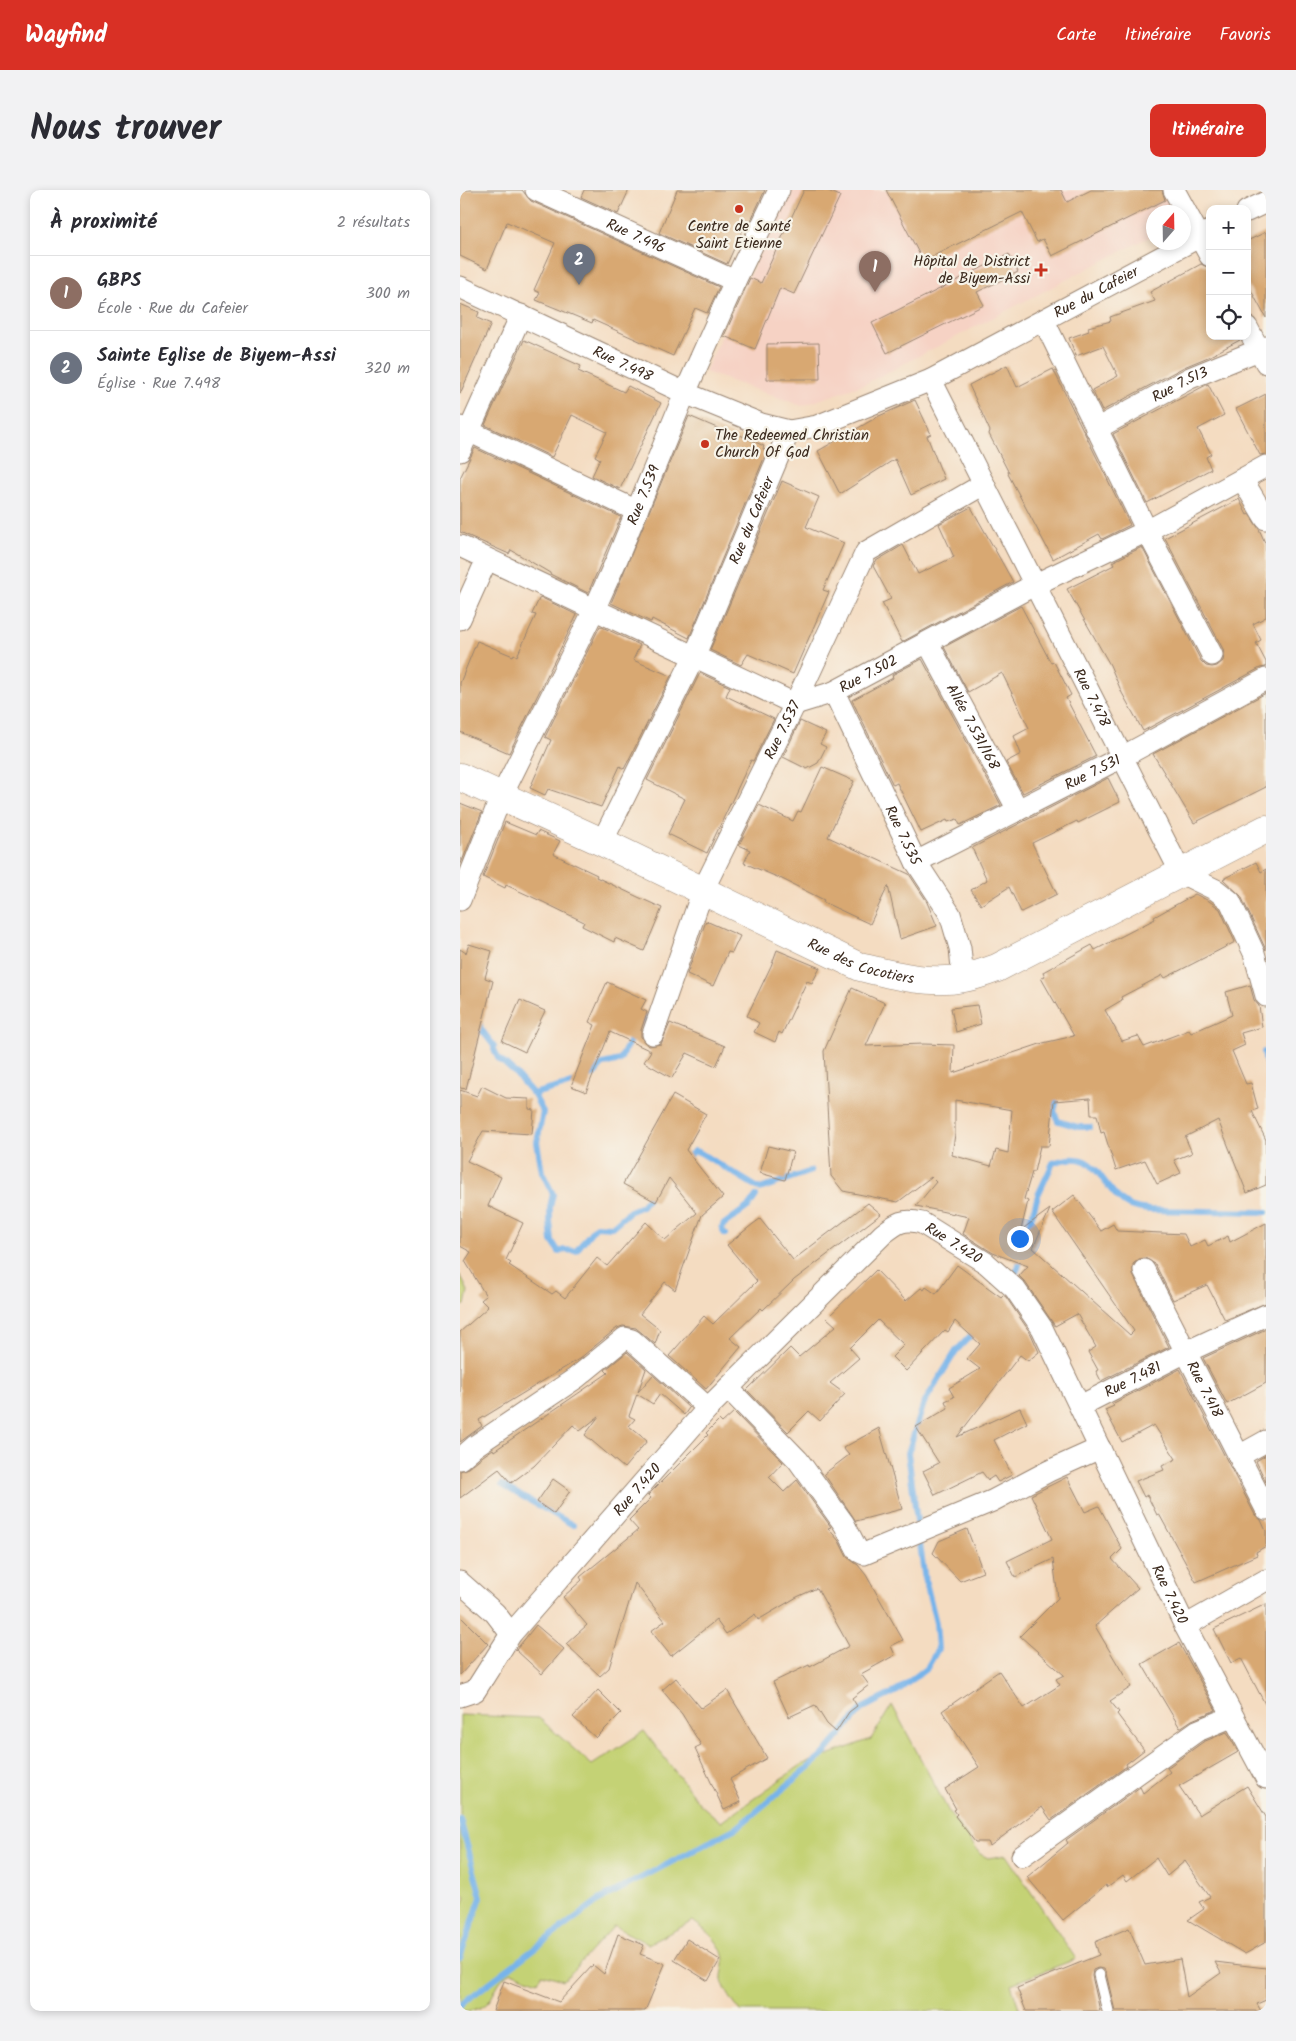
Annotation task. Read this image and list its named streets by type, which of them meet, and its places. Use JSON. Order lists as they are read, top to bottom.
{
  "streets": {
    "street": [
      "Rue 7.496",
      "Rue du Cafeier",
      "Rue 7.498",
      "Rue 7.513",
      "Rue 7.539",
      "Rue 7.502",
      "Rue 7.478",
      "Allée 7.531/168",
      "Rue 7.537",
      "Rue 7.531",
      "Rue 7.535",
      "Rue des Cocotiers",
      "Rue 7.420",
      "Rue 7.481",
      "Rue 7.418"
    ]
  },
  "crossings": [
    ["Rue 7.496", "Rue 7.539"],
    ["Rue du Cafeier", "Rue 7.498"],
    ["Rue du Cafeier", "Rue 7.478"],
    ["Rue du Cafeier", "Rue des Cocotiers"],
    ["Rue 7.498", "Rue 7.539"],
    ["Rue 7.539", "Rue des Cocotiers"],
    ["Rue 7.502", "Rue 7.478"],
    ["Rue 7.502", "Allée 7.531/168"],
    ["Rue 7.502", "Rue 7.537"],
    ["Rue 7.502", "Rue 7.535"],
    ["Rue 7.478", "Rue 7.537"],
    ["Rue 7.478", "Rue 7.531"],
    ["Rue 7.478", "Rue des Cocotiers"],
    ["Allée 7.531/168", "Rue 7.531"],
    ["Rue 7.537", "Rue des Cocotiers"],
    ["Rue 7.531", "Rue 7.535"],
    ["Rue 7.535", "Rue des Cocotiers"],
    ["Rue 7.420", "Rue 7.481"],
    ["Rue 7.481", "Rue 7.418"]
  ],
  "places": {
    "other": ["Centre de Santé Saint Etienne", "The Redeemed Christian Church Of God"],
    "health": ["Hôpital de District de Biyem-Assi"]
  },
  "north": "top",
  "page": {
    "header": "Wayfind",
    "nav": ["Carte", "Itinéraire", "Favoris"],
    "title": "Nous trouver",
    "buttons": "Itinéraire",
    "heading": ["À proximité", "2 résultats"],
    "map_buttons": ["+", "−"],
    "pins": ["2", "1"],
    "list": [
      {
        "mark": "1",
        "name": "GBPS",
        "note": "École · Rue du Cafeier",
        "value": "300 m"
      },
      {
        "mark": "2",
        "name": "Sainte Eglise de Biyem-Assi",
        "note": "Église · Rue 7.498",
        "value": "320 m"
      }
    ]
  }
}
